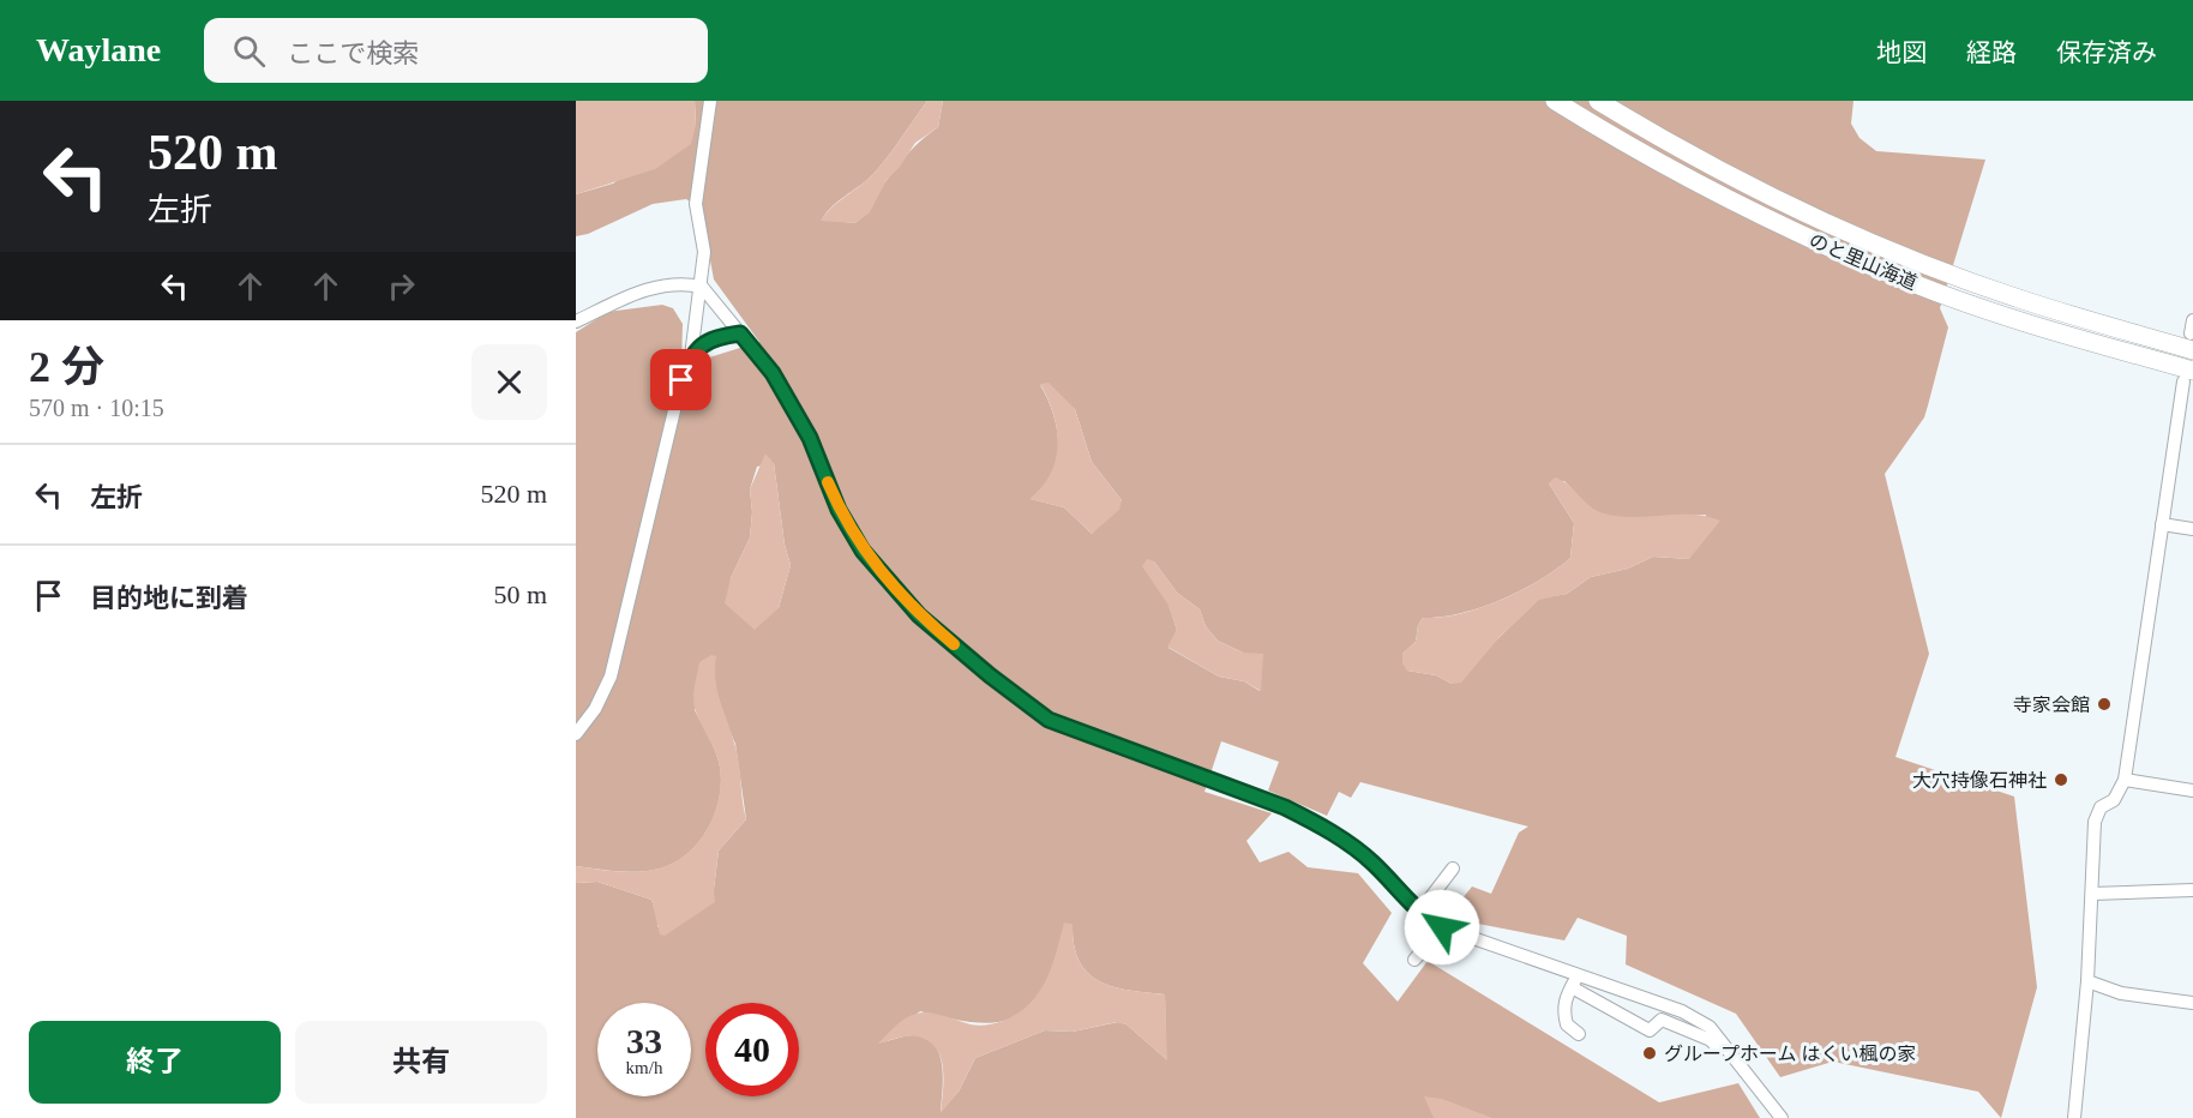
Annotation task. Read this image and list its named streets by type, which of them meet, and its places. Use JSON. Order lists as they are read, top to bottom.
{
  "streets": {
    "highway": ["のと里山海道"]
  },
  "places": ["寺家会館", "大穴持像石神社", "グループホーム はくい楓の家"],
  "page": {
    "header": "Waylane",
    "search": "ここで検索",
    "nav": ["地図", "経路", "保存済み"],
    "turn": ["520 m", "左折"],
    "heading": ["2 分", "570 m · 10:15"],
    "list": [
      {
        "name": "左折",
        "value": "520 m"
      },
      {
        "name": "目的地に到着",
        "value": "50 m"
      }
    ],
    "speed": "33 km/h",
    "limit": "40",
    "buttons": ["終了", "共有"]
  }
}
